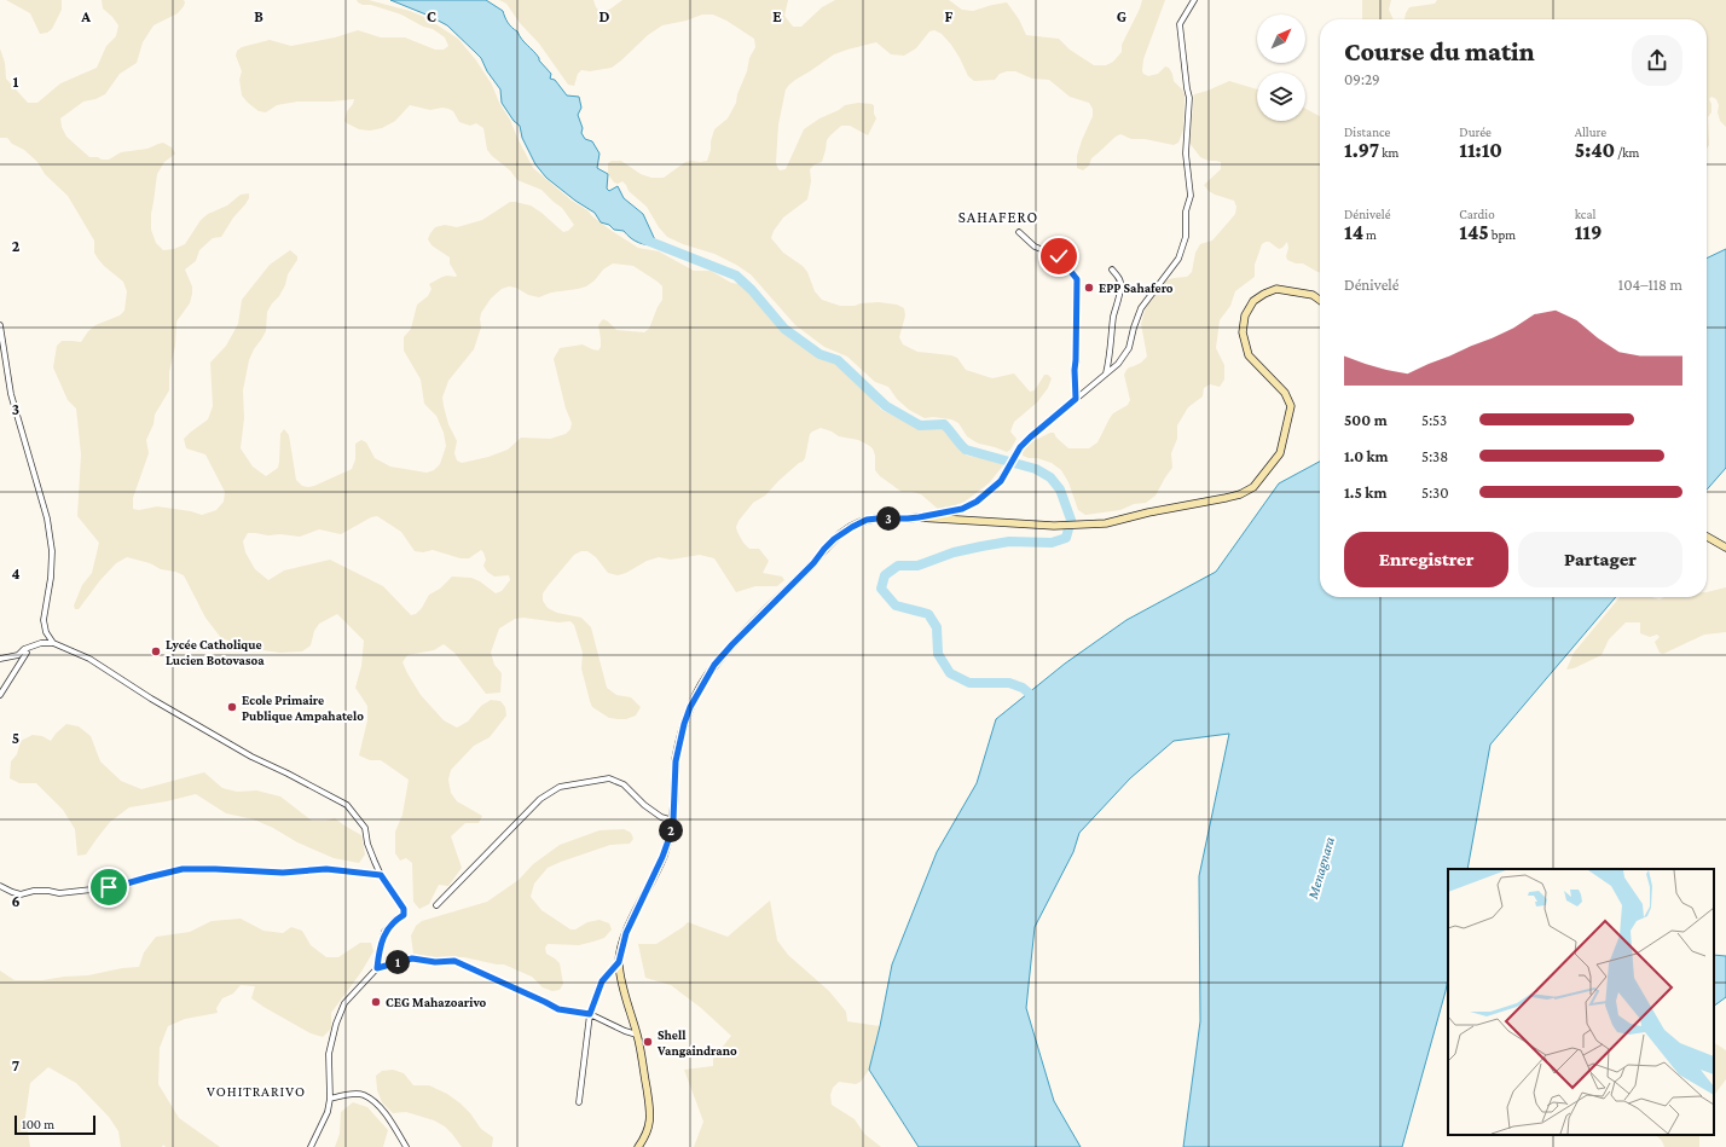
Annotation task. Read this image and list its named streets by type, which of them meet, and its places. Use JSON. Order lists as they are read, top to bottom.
{
  "districts": ["SAHAFERO", "VOHITRARIVO"],
  "water": ["Menagnara"],
  "places": [
    "EPP Sahafero",
    "Lycée Catholique Lucien Botovasoa",
    "Ecole Primaire Publique Ampahatelo",
    "CEG Mahazoarivo",
    "Shell Vangaindrano"
  ],
  "scale_bar": "100 m",
  "north": "top right",
  "page": {
    "heading": ["Course du matin", "09:29"],
    "stats": [
      ["Distance", "1.97 km"],
      ["Durée", "11:10"],
      ["Allure", "5:40 /km"],
      ["Dénivelé", "14 m"],
      ["Cardio", "145 bpm"],
      ["kcal", "119"]
    ],
    "chart": ["Dénivelé", "104–118 m"],
    "list": [
      {
        "name": "500 m",
        "note": "5:53"
      },
      {
        "name": "1.0 km",
        "note": "5:38"
      },
      {
        "name": "1.5 km",
        "note": "5:30"
      }
    ],
    "pins": ["3", "2", "1"],
    "buttons": ["Enregistrer", "Partager"],
    "scale": "100 m"
  },
  "grid": {
    "columns": [
      "A",
      "B",
      "C",
      "D",
      "E",
      "F",
      "G"
    ],
    "rows": [
      "1",
      "2",
      "3",
      "4",
      "5",
      "6",
      "7"
    ]
  }
}
